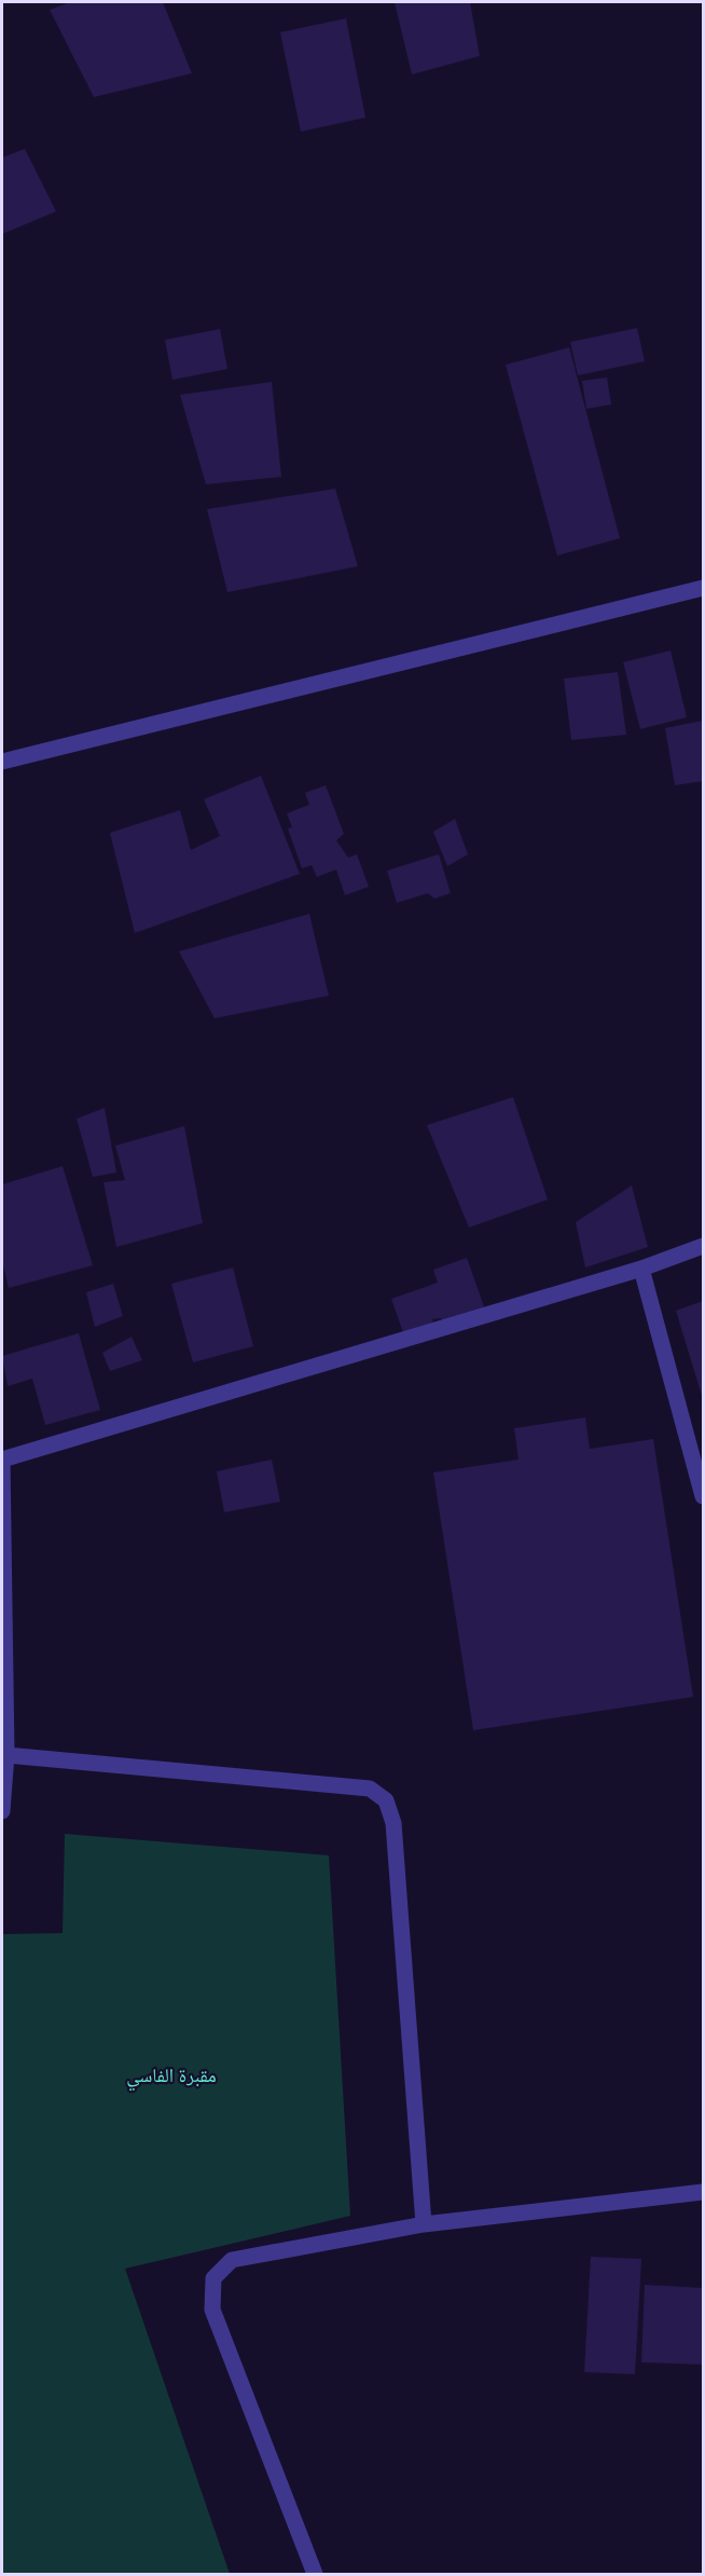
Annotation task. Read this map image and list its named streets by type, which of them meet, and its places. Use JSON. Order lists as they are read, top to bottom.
{
  "parks": ["مقبرة الفاسي"]
}
